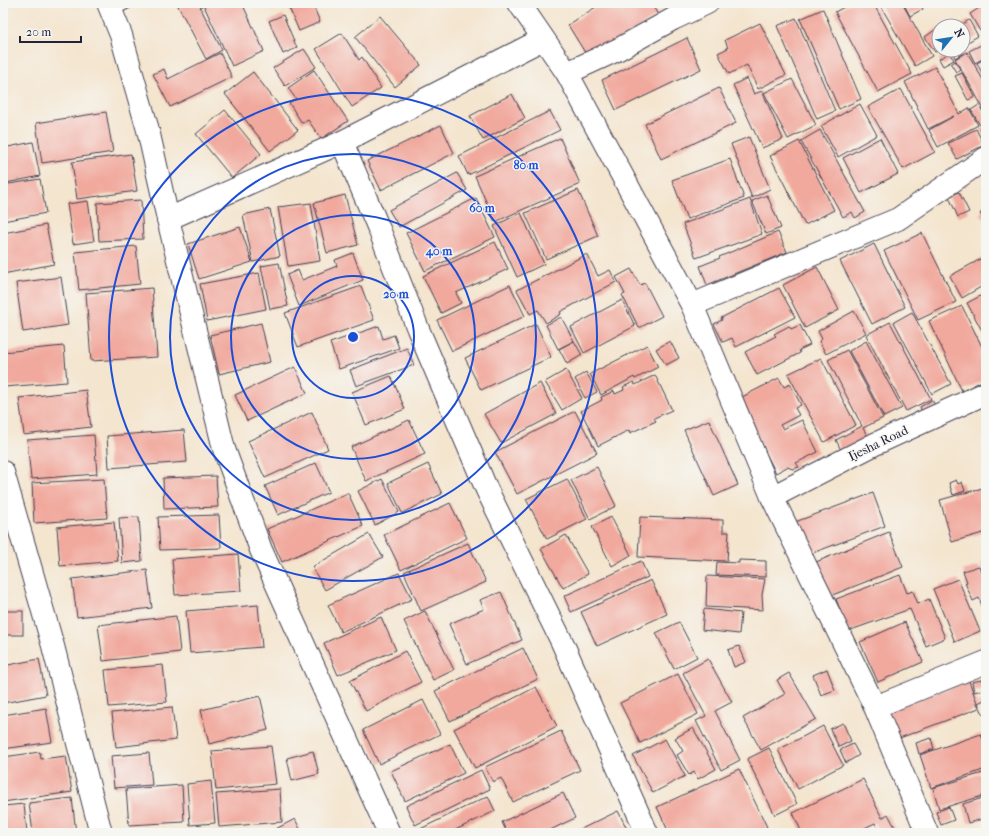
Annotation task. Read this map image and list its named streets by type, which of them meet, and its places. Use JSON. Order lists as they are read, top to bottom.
{
  "streets": {
    "street": ["Ijesha Road"]
  },
  "scale_bar": "20 m",
  "north": "top right",
  "rings": [
    "80 m",
    "60 m",
    "40 m",
    "20 m"
  ]
}
